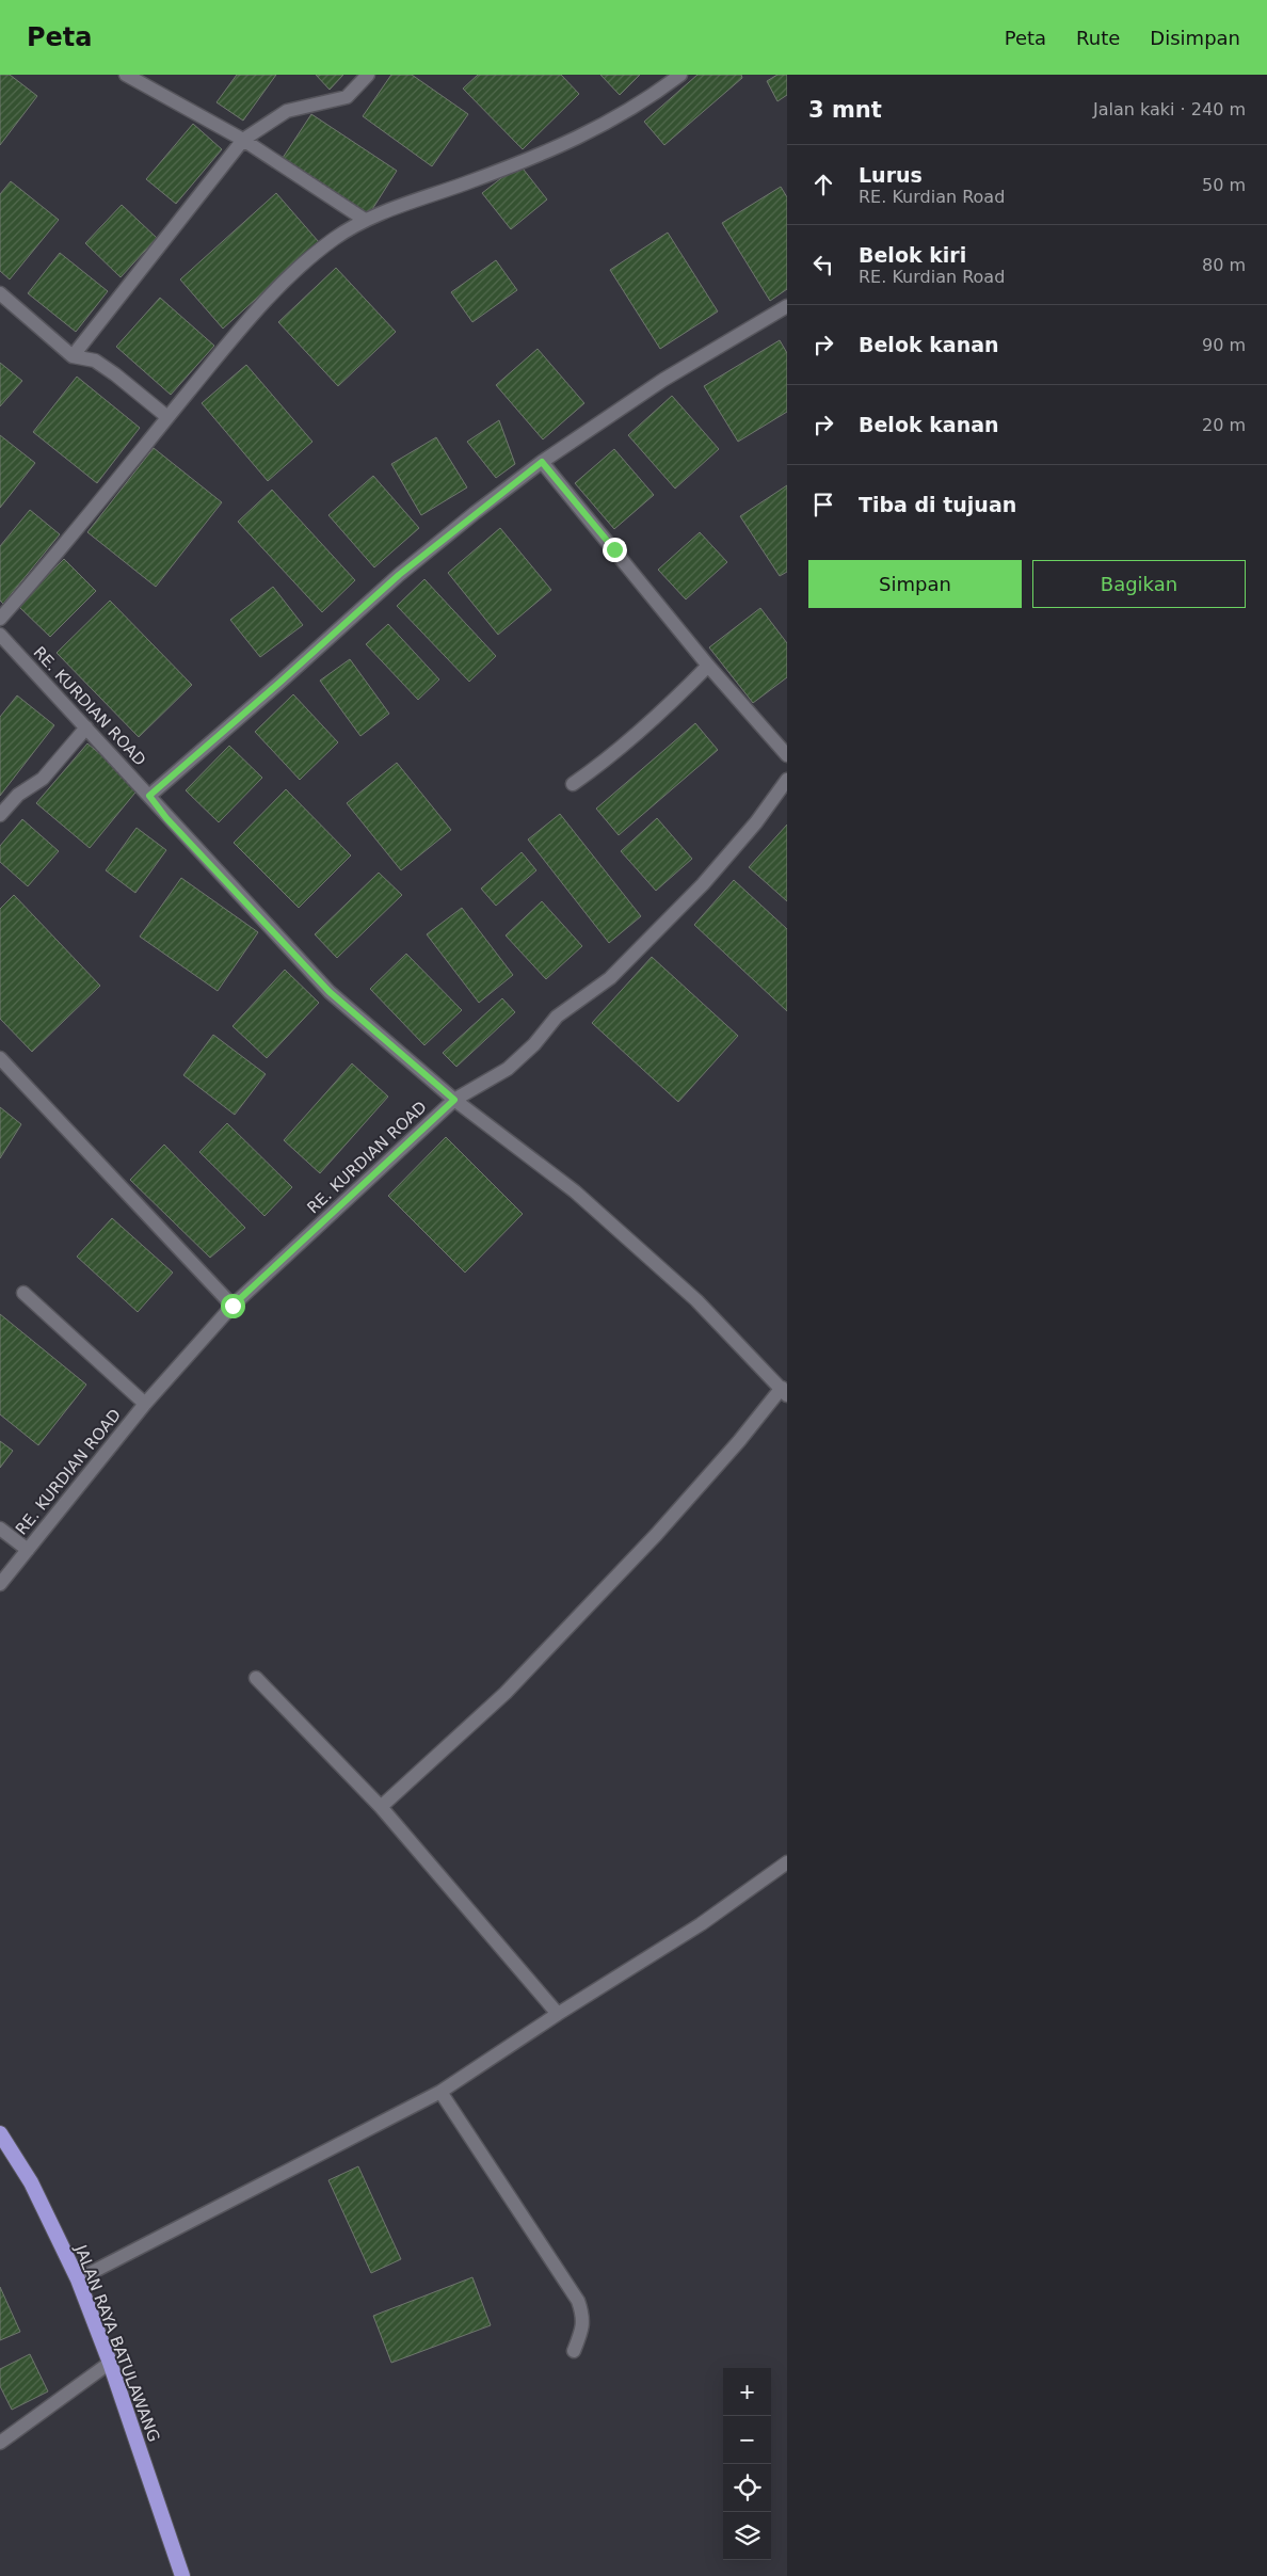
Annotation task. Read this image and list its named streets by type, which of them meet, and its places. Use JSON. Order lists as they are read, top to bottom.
{
  "streets": {
    "highway": ["JALAN RAYA BATULAWANG"],
    "street": ["RE. KURDIAN ROAD"]
  },
  "page": {
    "header": "Peta",
    "nav": ["Peta", "Rute", "Disimpan"],
    "heading": ["3 mnt", "Jalan kaki · 240 m"],
    "list": [
      ["Lurus", "RE. Kurdian Road", "50 m"],
      ["Belok kiri", "RE. Kurdian Road", "80 m"],
      ["Belok kanan", "90 m"],
      ["Belok kanan", "20 m"],
      "Tiba di tujuan"
    ],
    "buttons": ["Simpan", "Bagikan"],
    "map_buttons": ["+", "−"]
  }
}
